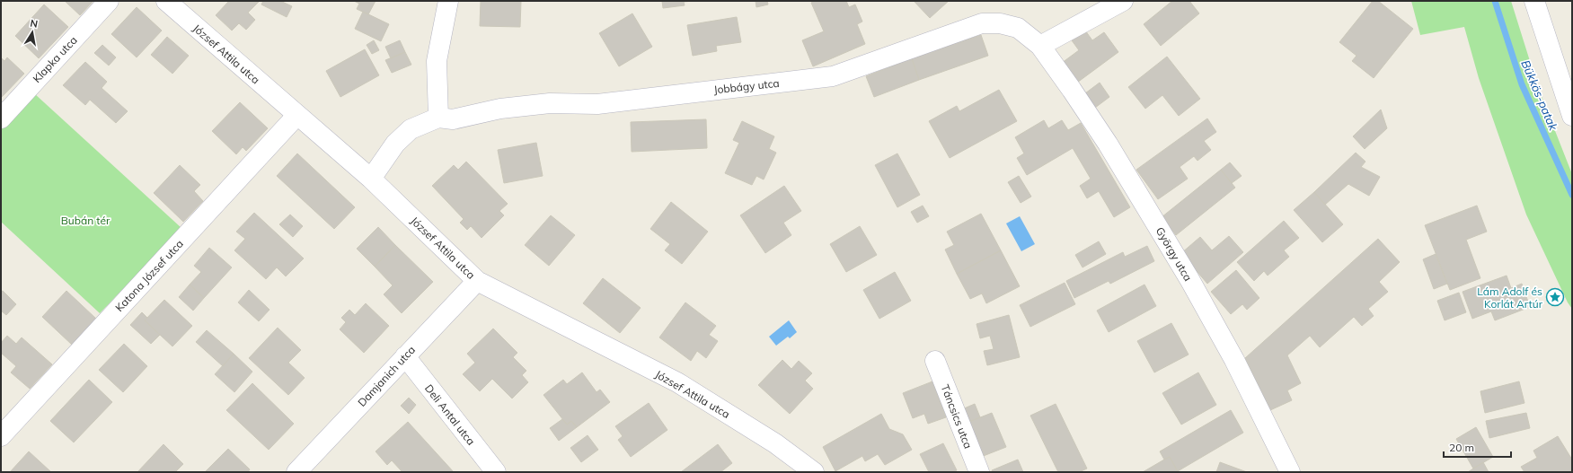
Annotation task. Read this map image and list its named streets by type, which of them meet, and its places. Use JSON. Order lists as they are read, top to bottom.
{
  "streets": {
    "street": [
      "József Attila utca",
      "Klapka utca",
      "Jobbágy utca",
      "György utca",
      "Katona József utca",
      "Damjanich utca",
      "Deli Antal utca",
      "Táncsics utca"
    ]
  },
  "crossings": [
    ["József Attila utca", "Katona József utca"],
    ["József Attila utca", "Damjanich utca"],
    ["Jobbágy utca", "György utca"],
    ["Damjanich utca", "Deli Antal utca"]
  ],
  "water": ["Bükkös-patak"],
  "parks": ["Bubán tér"],
  "places": {
    "place": ["Lám Adolf és Korlát Artúr"]
  },
  "scale_bar": "20 m",
  "north": "top"
}
